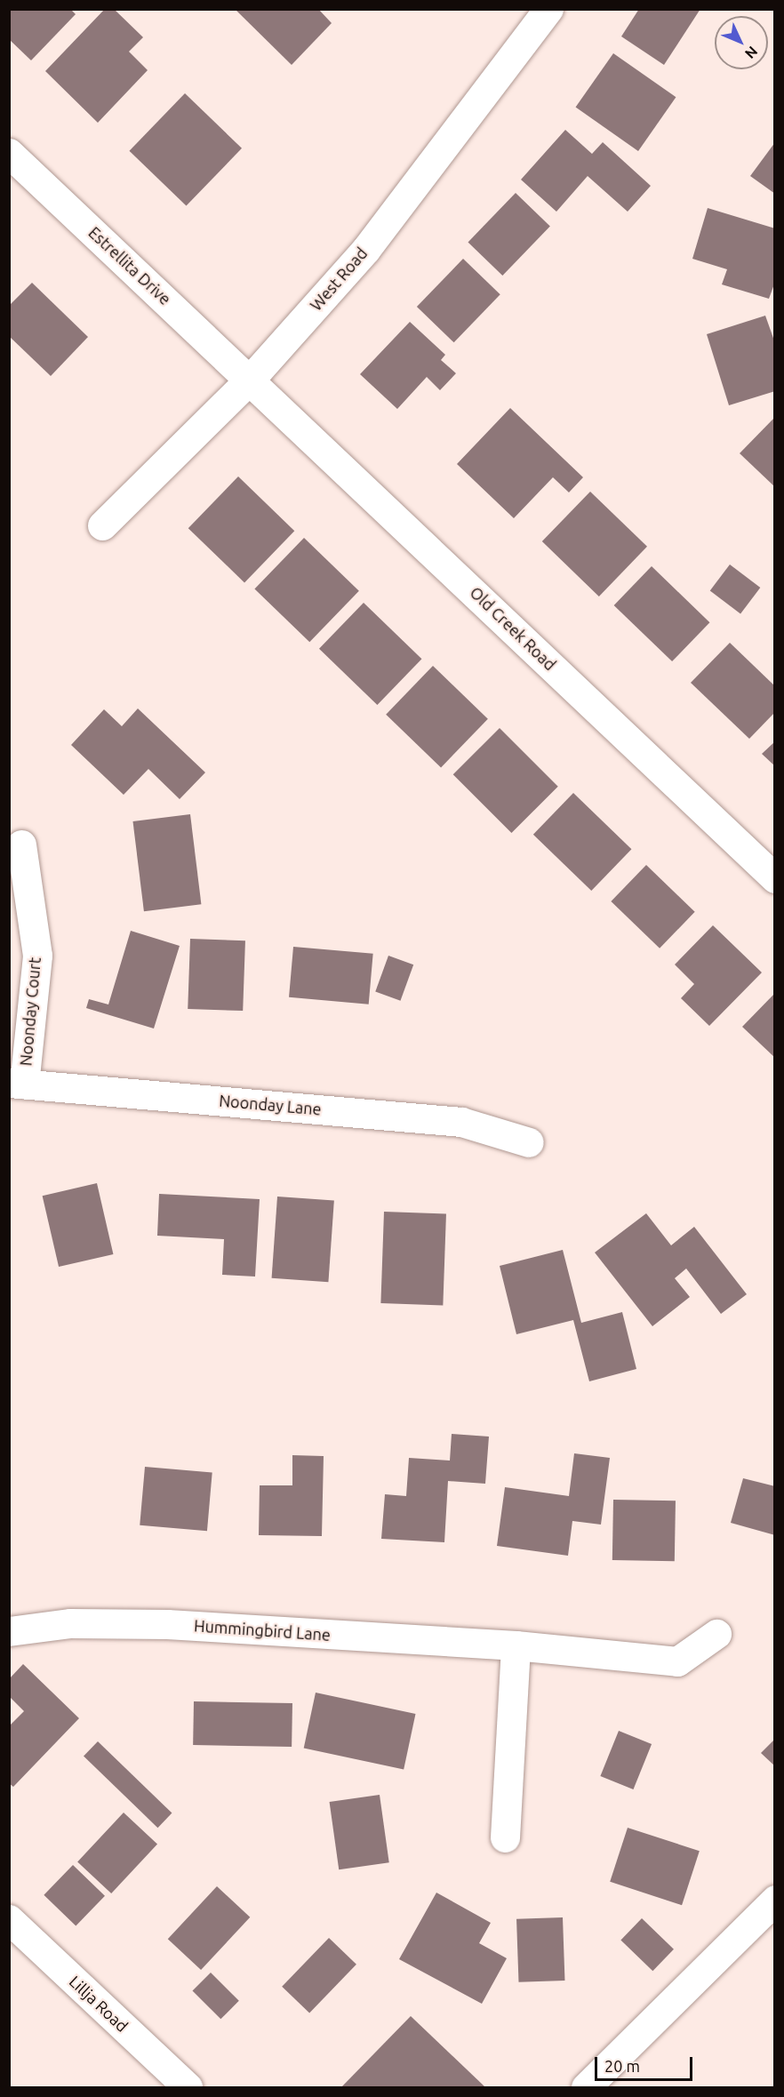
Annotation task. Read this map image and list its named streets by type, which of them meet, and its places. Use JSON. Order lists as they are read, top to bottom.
{
  "streets": {
    "street": [
      "Estrellita Drive",
      "West Road",
      "Old Creek Road",
      "Noonday Court",
      "Noonday Lane",
      "Hummingbird Lane",
      "Lillja Road"
    ]
  },
  "crossings": [
    ["Estrellita Drive", "West Road"],
    ["Estrellita Drive", "Old Creek Road"],
    ["West Road", "Old Creek Road"],
    ["Noonday Court", "Noonday Lane"]
  ],
  "scale_bar": "20 m",
  "north": "bottom right"
}
